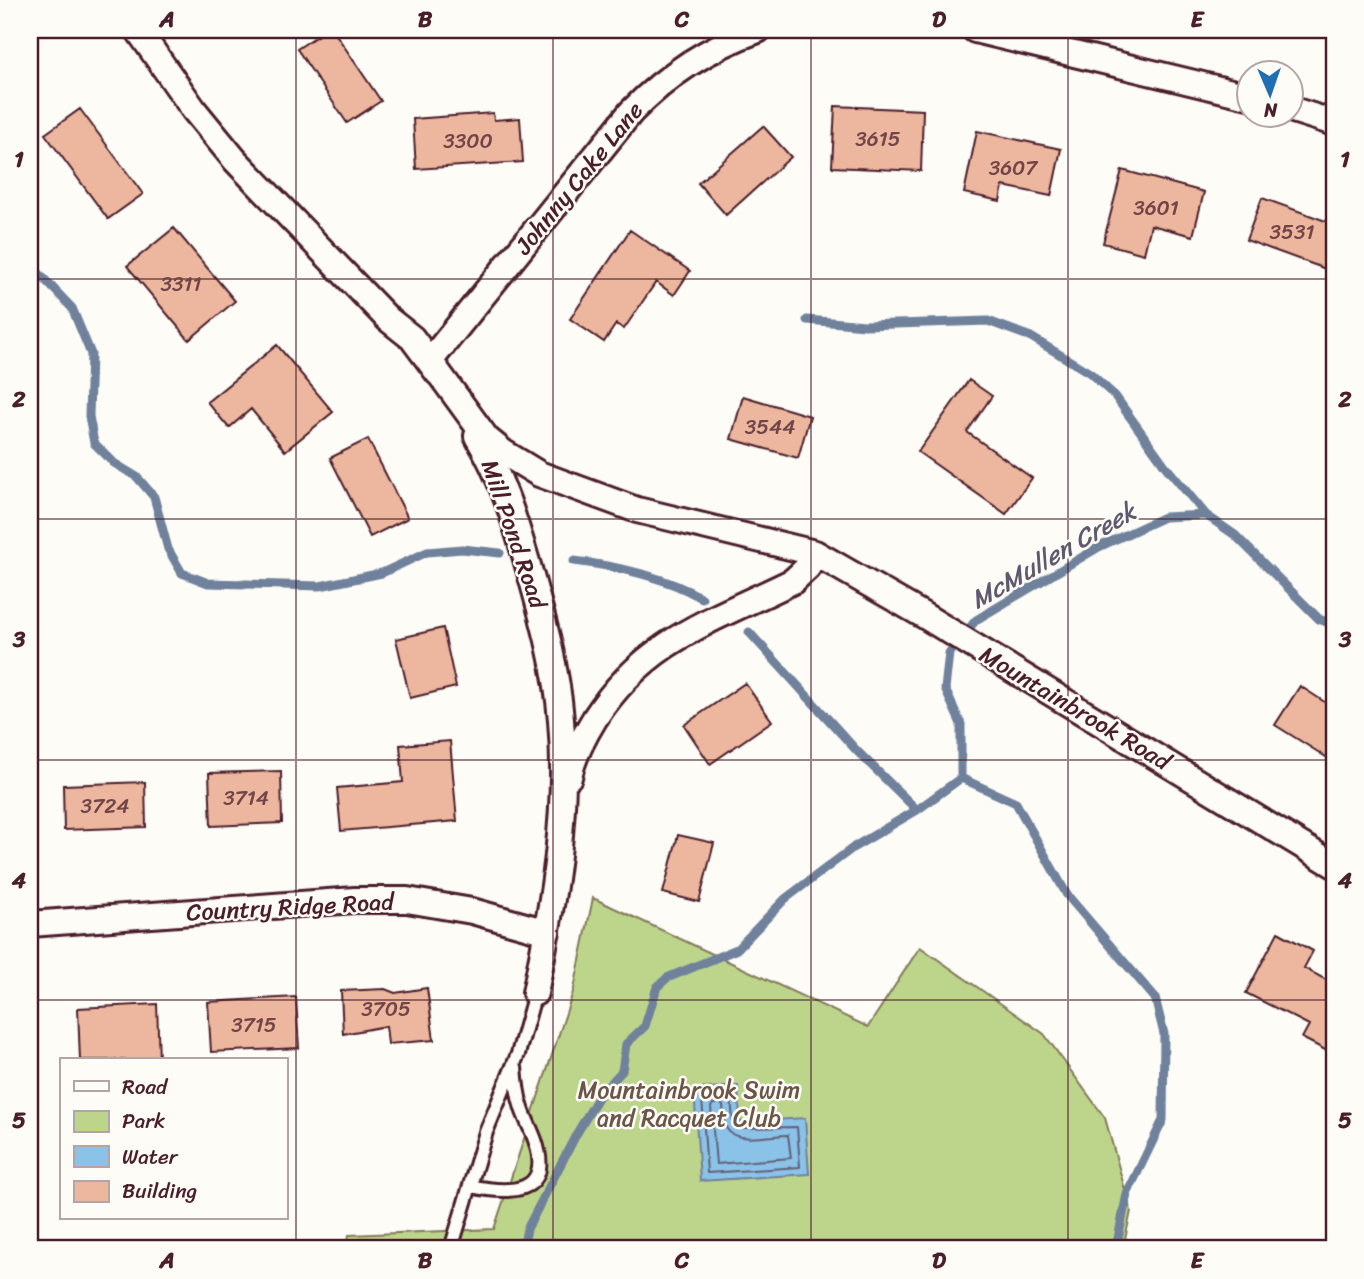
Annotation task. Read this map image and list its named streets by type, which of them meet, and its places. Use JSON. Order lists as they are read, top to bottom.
{
  "streets": {
    "street": [
      "Johnny Cake Lane",
      "Mill Pond Road",
      "Mountainbrook Road",
      "Country Ridge Road"
    ]
  },
  "crossings": [
    ["Johnny Cake Lane", "Mill Pond Road"],
    ["Johnny Cake Lane", "Mountainbrook Road"],
    ["Mill Pond Road", "Mountainbrook Road"],
    ["Mill Pond Road", "Country Ridge Road"]
  ],
  "water": ["McMullen Creek"],
  "parks": ["Mountainbrook Swim and Racquet Club"],
  "house_numbers": [
    "3615",
    "3300",
    "3607",
    "3601",
    "3531",
    "3311",
    "3544",
    "3714",
    "3724",
    "3705",
    "3715"
  ],
  "legend": [
    "Road",
    "Park",
    "Water",
    "Building"
  ],
  "north": "bottom",
  "grid": {
    "columns": [
      "A",
      "B",
      "C",
      "D",
      "E"
    ],
    "rows": [
      "1",
      "2",
      "3",
      "4",
      "5"
    ]
  }
}
